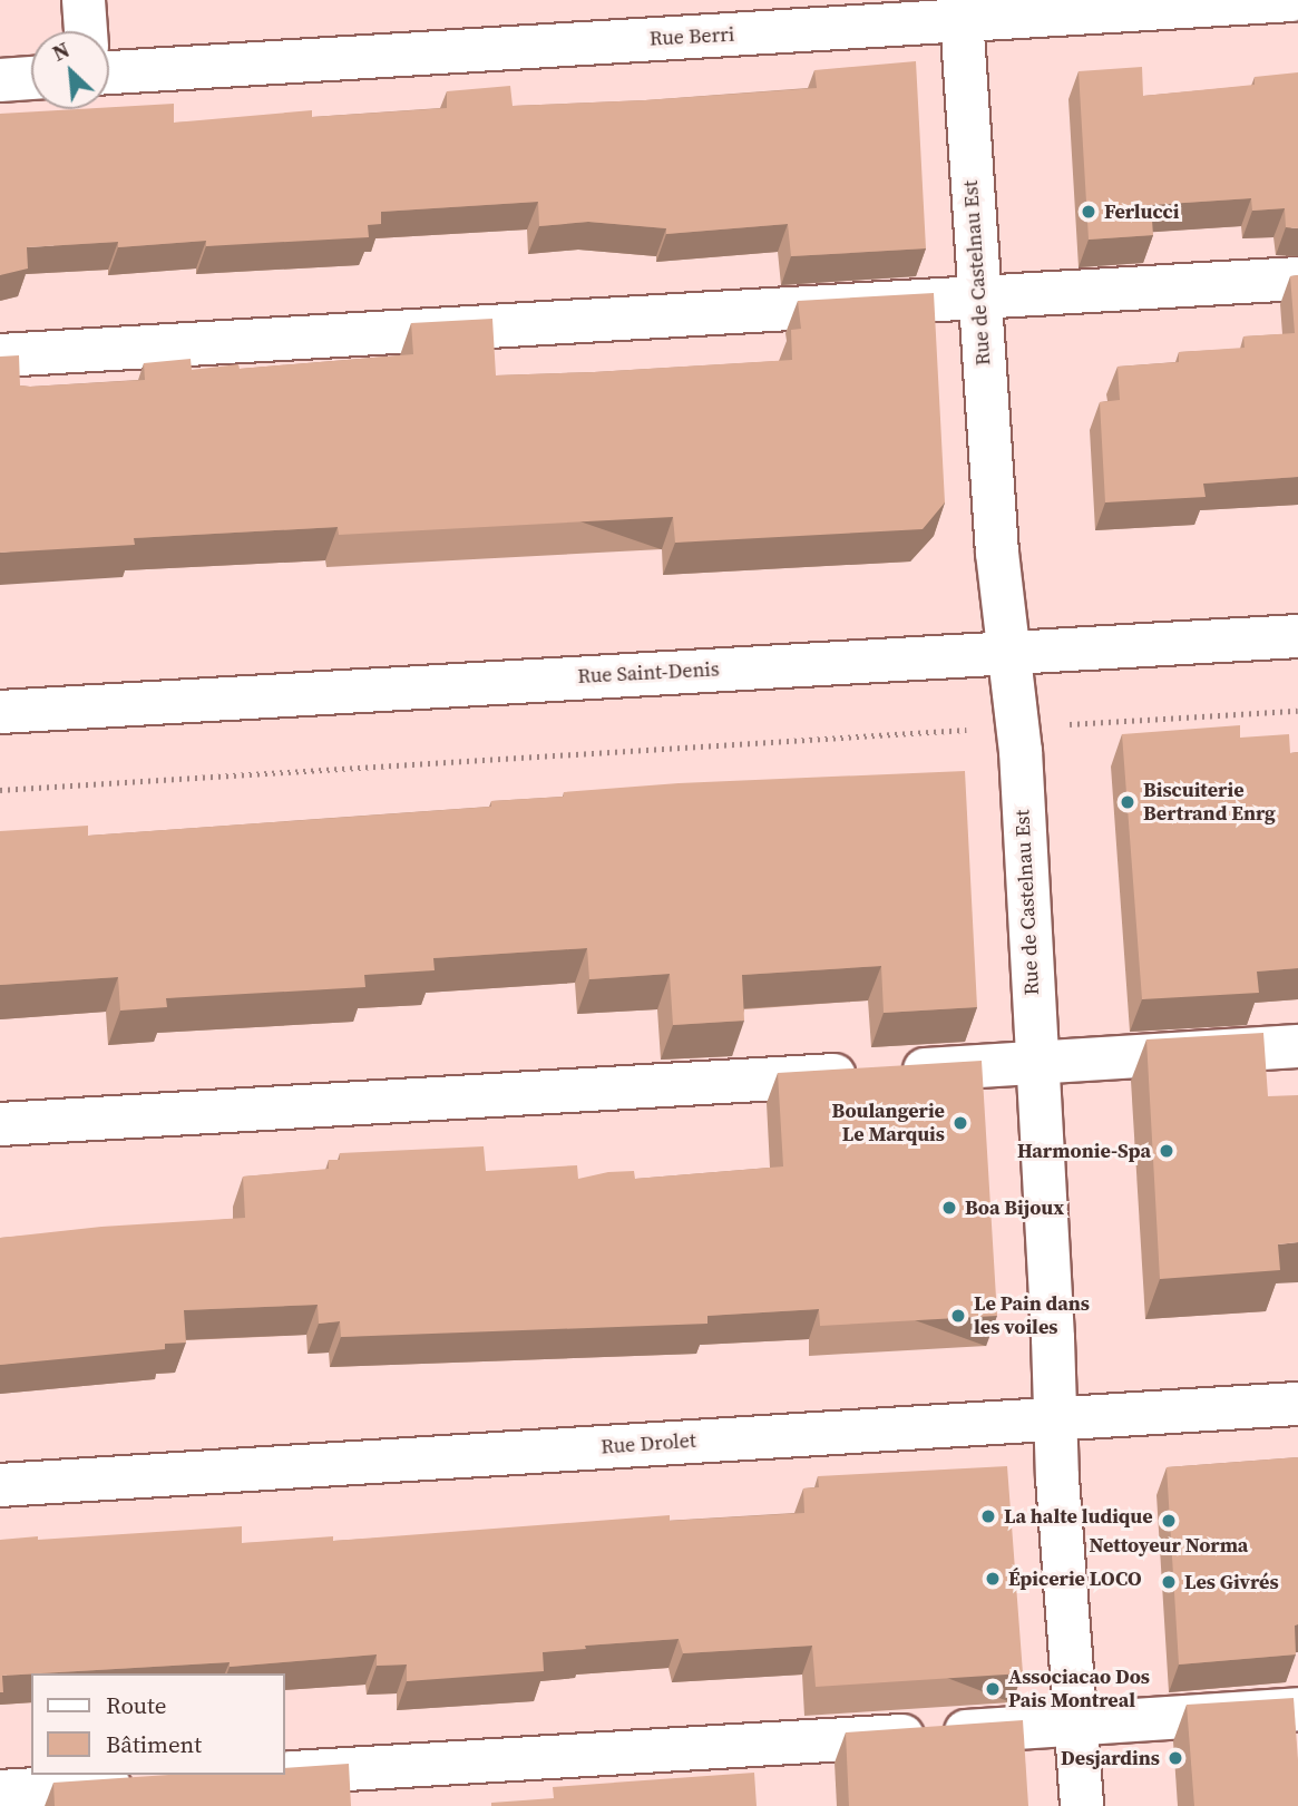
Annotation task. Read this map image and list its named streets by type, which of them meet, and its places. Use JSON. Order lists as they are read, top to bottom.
{
  "streets": {
    "street": [
      "Rue Berri",
      "Rue de Castelnau Est",
      "Rue Saint-Denis",
      "Rue Drolet"
    ]
  },
  "crossings": [
    ["Rue Berri", "Rue de Castelnau Est"],
    ["Rue de Castelnau Est", "Rue Saint-Denis"],
    ["Rue de Castelnau Est", "Rue Drolet"]
  ],
  "places": [
    "Ferlucci",
    "Biscuiterie Bertrand Enrg",
    "Boulangerie Le Marquis",
    "Harmonie-Spa",
    "Boa Bijoux",
    "Le Pain dans les voiles",
    "La halte ludique",
    "Nettoyeur Norma",
    "Épicerie LOCO",
    "Les Givrés",
    "Associacao Dos Pais Montreal",
    "Desjardins"
  ],
  "legend": ["Route", "Bâtiment"],
  "north": "top left"
}
